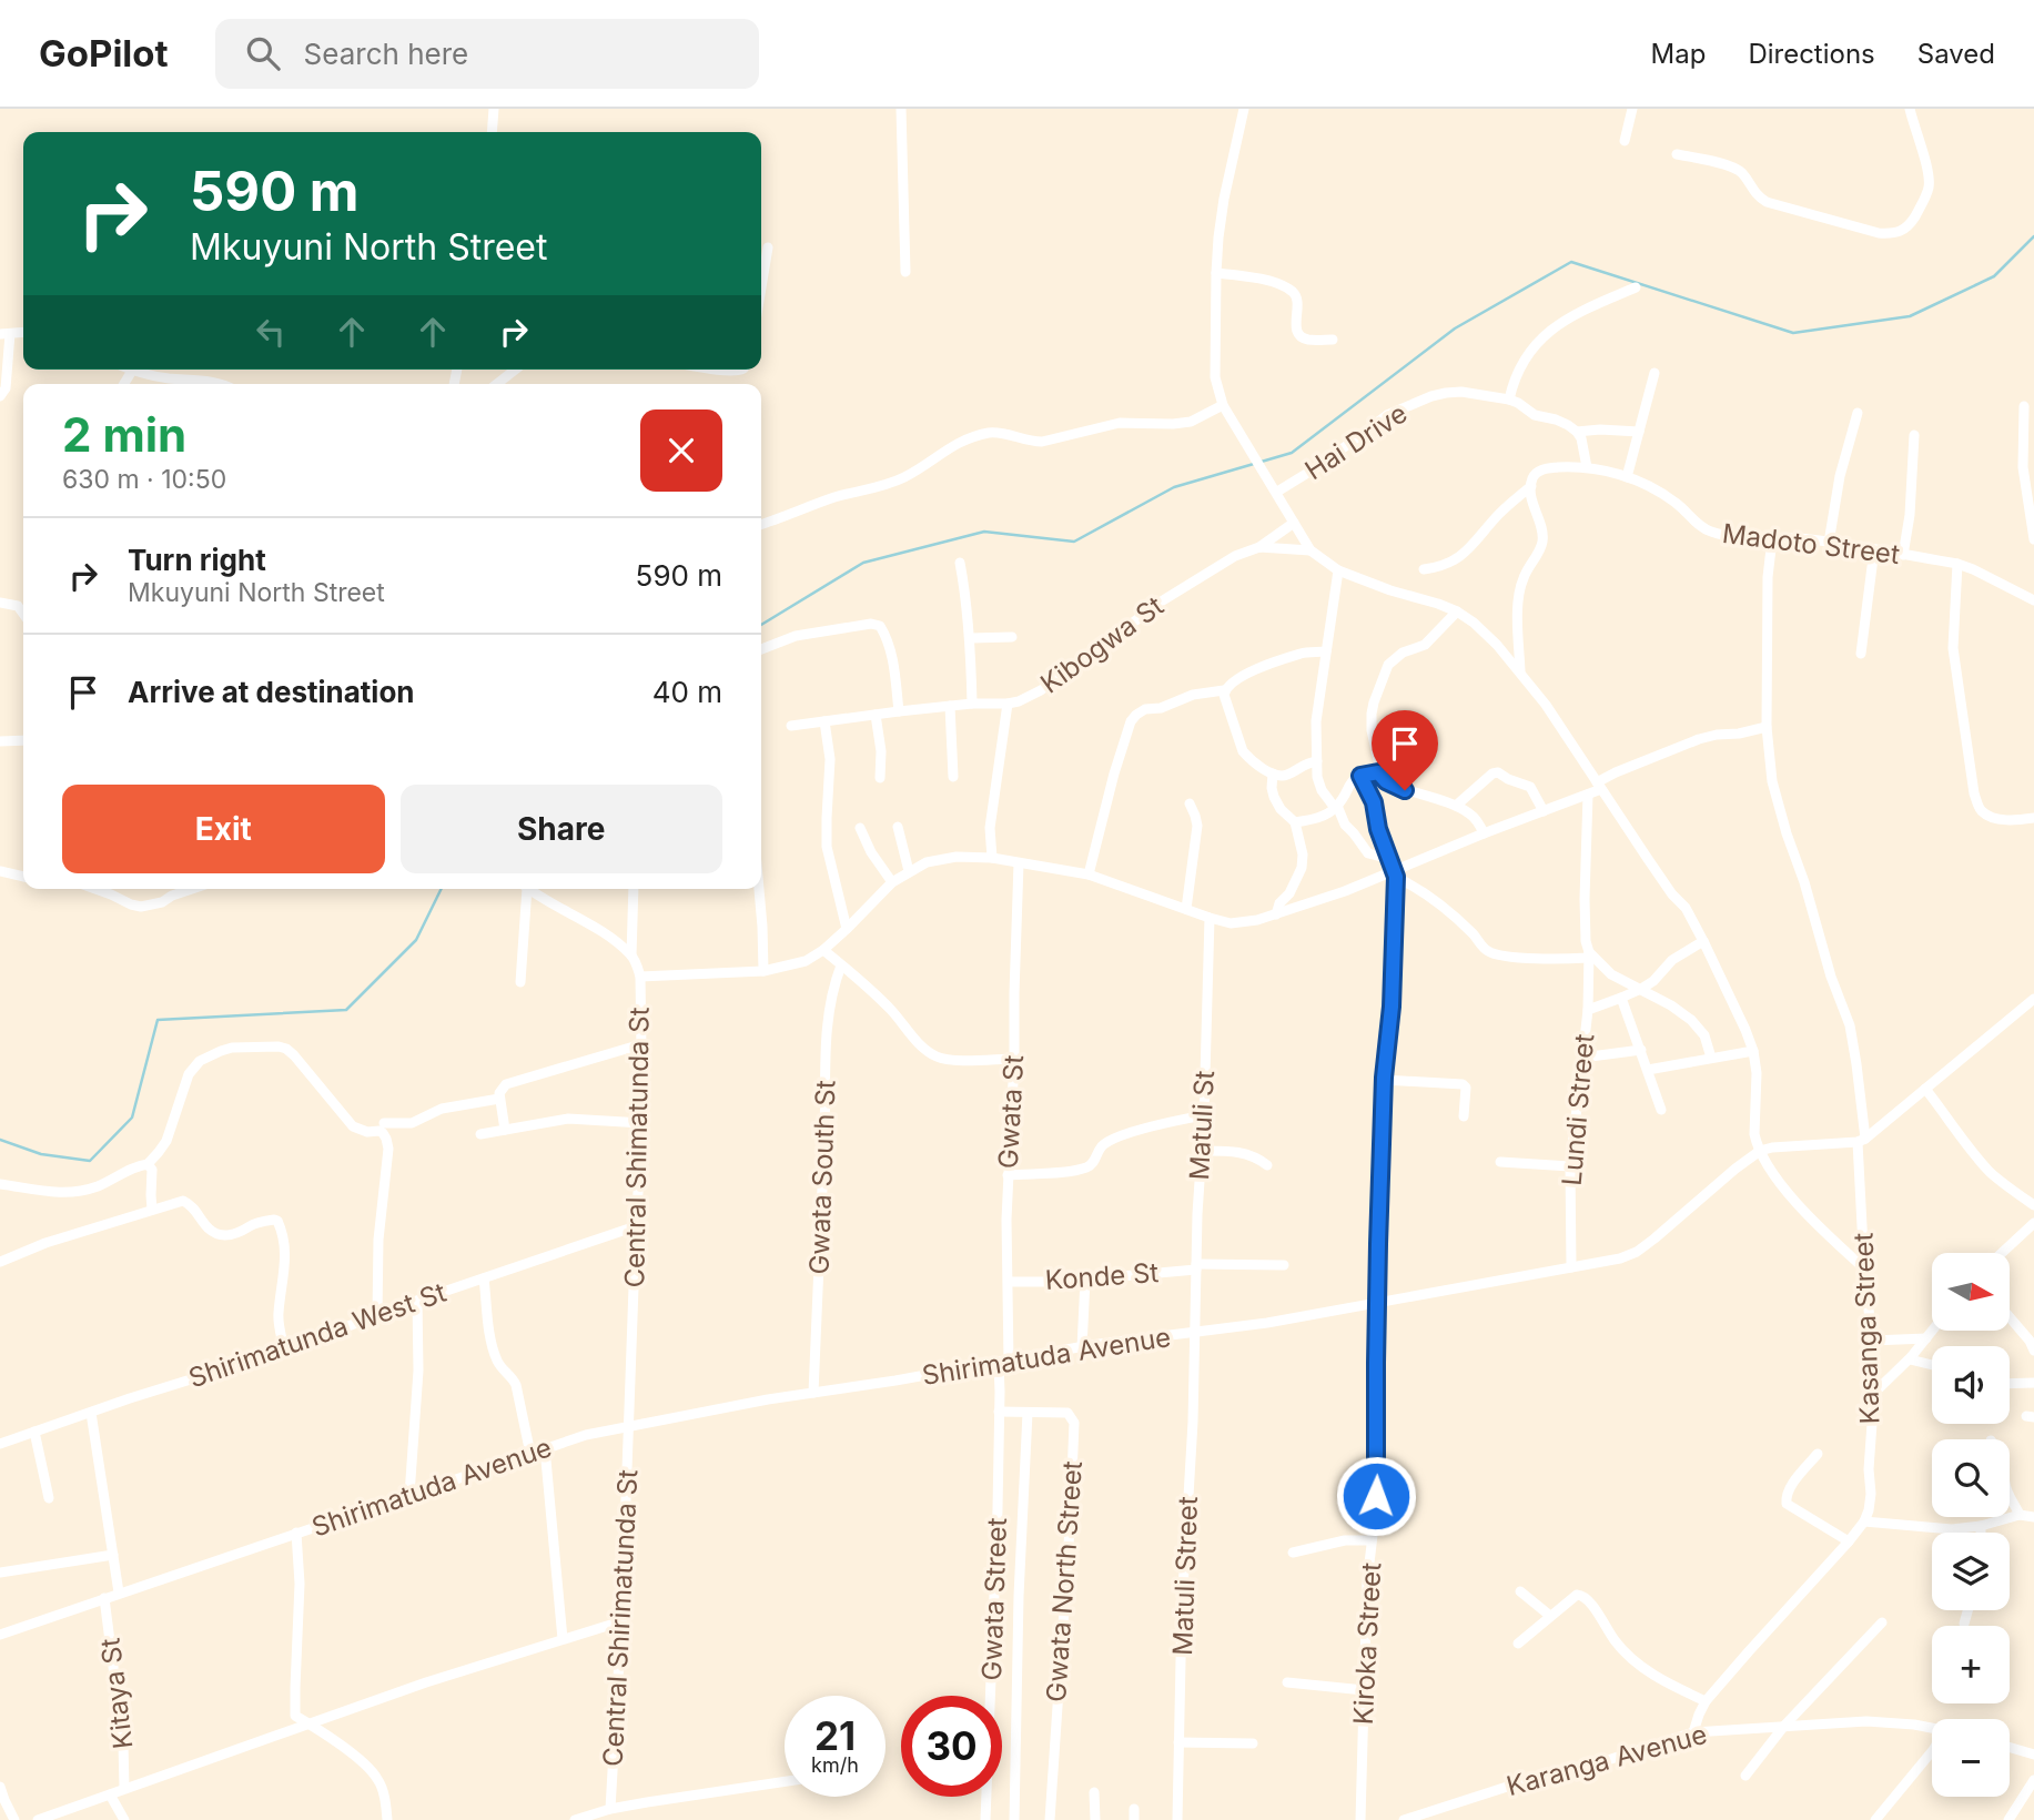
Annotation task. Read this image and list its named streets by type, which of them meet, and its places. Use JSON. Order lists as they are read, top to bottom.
{
  "streets": {
    "street": [
      "Hai Drive",
      "Madoto Street",
      "Kibogwa St",
      "Lundi Street",
      "Gwata St",
      "Matuli St",
      "Central Shimatunda St",
      "Gwata South St",
      "Konde St",
      "Kasanga Street",
      "Shirimatunda West St",
      "Shirimatuda Avenue",
      "Matuli Street",
      "Gwata North Street",
      "Gwata Street",
      "Central Shirimatunda St",
      "Kiroka Street",
      "Kitaya St",
      "Karanga Avenue"
    ]
  },
  "crossings": [
    ["Madoto Street", "Kasanga Street"],
    ["Lundi Street", "Shirimatuda Avenue"],
    ["Gwata St", "Konde St"],
    ["Gwata St", "Shirimatuda Avenue"],
    ["Gwata St", "Gwata North Street"],
    ["Gwata St", "Gwata Street"],
    ["Matuli St", "Konde St"],
    ["Matuli St", "Shirimatuda Avenue"],
    ["Matuli St", "Matuli Street"],
    ["Central Shimatunda St", "Shirimatunda West St"],
    ["Central Shimatunda St", "Shirimatuda Avenue"],
    ["Central Shimatunda St", "Central Shirimatunda St"],
    ["Gwata South St", "Shirimatuda Avenue"],
    ["Kasanga Street", "Karanga Avenue"],
    ["Shirimatuda Avenue", "Matuli Street"],
    ["Shirimatuda Avenue", "Central Shirimatunda St"],
    ["Shirimatuda Avenue", "Kiroka Street"],
    ["Shirimatuda Avenue", "Kitaya St"],
    ["Gwata North Street", "Gwata Street"]
  ],
  "north": "right",
  "page": {
    "header": "GoPilot",
    "search": "Search here",
    "nav": ["Map", "Directions", "Saved"],
    "turn": ["590 m", "Mkuyuni North Street"],
    "heading": ["2 min", "630 m · 10:50"],
    "list": [
      {
        "name": "Turn right",
        "note": "Mkuyuni North Street",
        "value": "590 m"
      },
      {
        "name": "Arrive at destination",
        "value": "40 m"
      }
    ],
    "buttons": ["Exit", "Share"],
    "map_buttons": ["+", "−"],
    "speed": "21 km/h",
    "limit": "30"
  }
}
